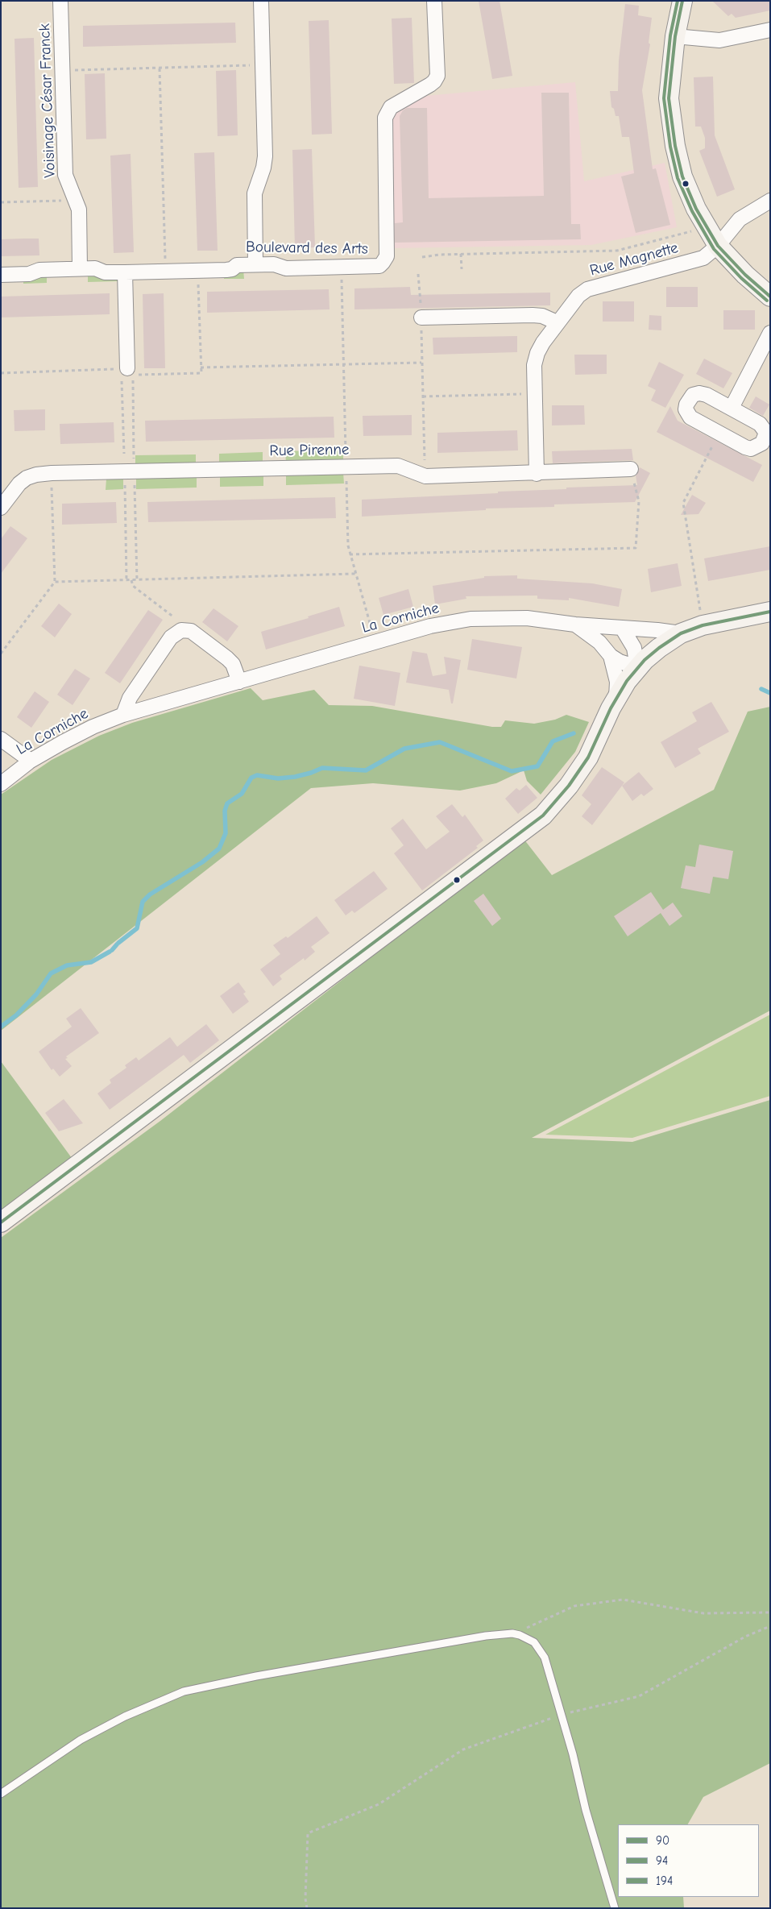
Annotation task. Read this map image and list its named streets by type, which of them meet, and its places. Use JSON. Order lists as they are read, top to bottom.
{
  "streets": {
    "street": [
      "Voisinage César Franck",
      "Boulevard des Arts",
      "Rue Magnette",
      "Rue Pirenne",
      "La Corniche"
    ]
  },
  "crossings": [
    ["Voisinage César Franck", "Boulevard des Arts"],
    ["Rue Magnette", "Rue Pirenne"]
  ],
  "lines": ["transit line 90", "transit line 94", "transit line 194"],
  "legend": ["90", "94", "194"]
}
